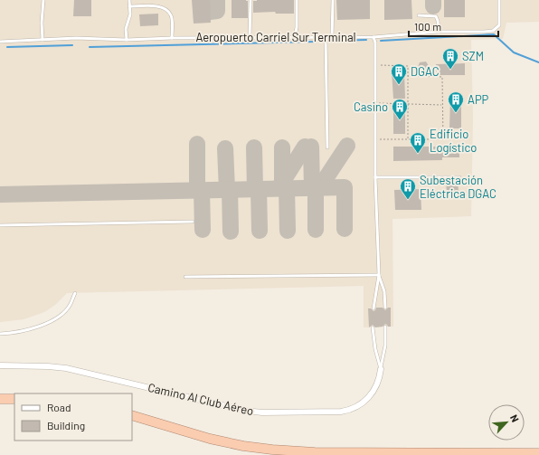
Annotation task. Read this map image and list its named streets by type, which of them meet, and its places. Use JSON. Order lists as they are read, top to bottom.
{
  "streets": {
    "street": ["Camino Al Club Aéreo"],
    "lane": ["Aeropuerto Carriel Sur Terminal"]
  },
  "places": {
    "building": [
      "SZM",
      "DGAC",
      "APP",
      "Casino",
      "Edificio Logístico",
      "Subestación Eléctrica DGAC"
    ]
  },
  "legend": ["Road", "Building"],
  "scale_bar": "100 m",
  "north": "top right"
}
